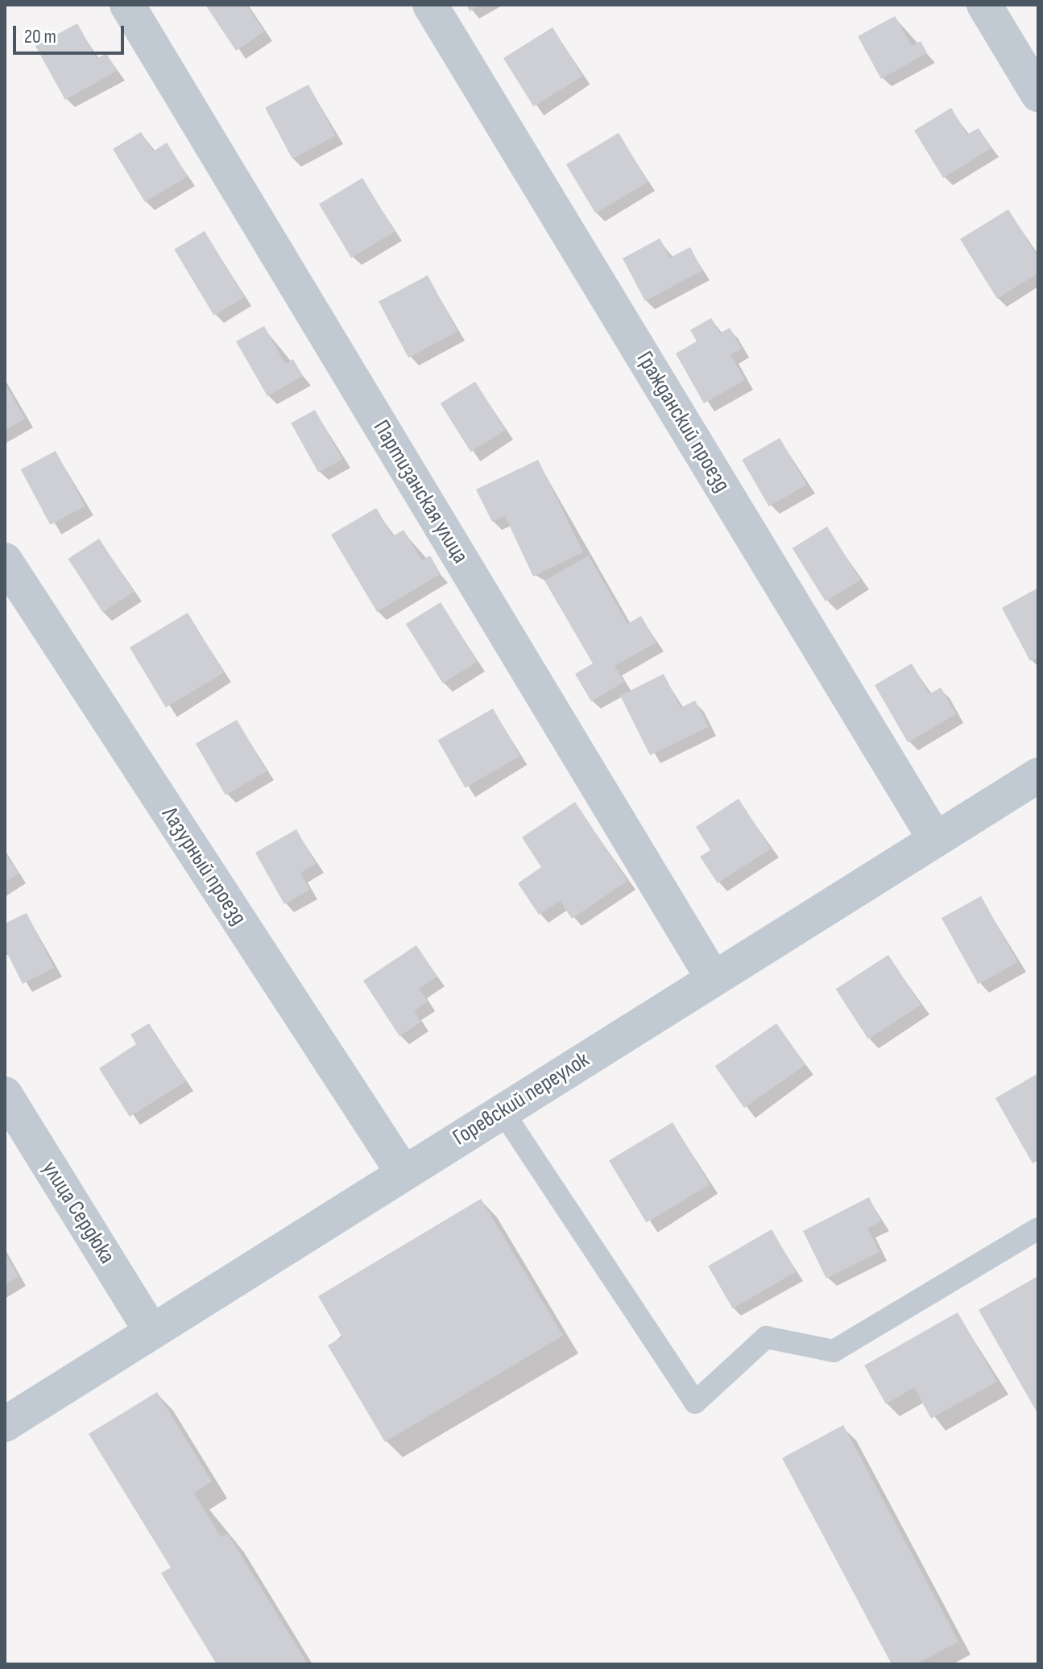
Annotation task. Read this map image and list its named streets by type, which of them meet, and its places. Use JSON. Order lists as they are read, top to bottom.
{
  "streets": {
    "street": [
      "Гражданский проезд",
      "Партизанская улица",
      "Лазурный проезд",
      "Горевский переулок",
      "улица Сердюка"
    ]
  },
  "crossings": [
    ["Гражданский проезд", "Горевский переулок"],
    ["Партизанская улица", "Горевский переулок"],
    ["Лазурный проезд", "Горевский переулок"],
    ["Горевский переулок", "улица Сердюка"]
  ],
  "scale_bar": "20 m"
}
